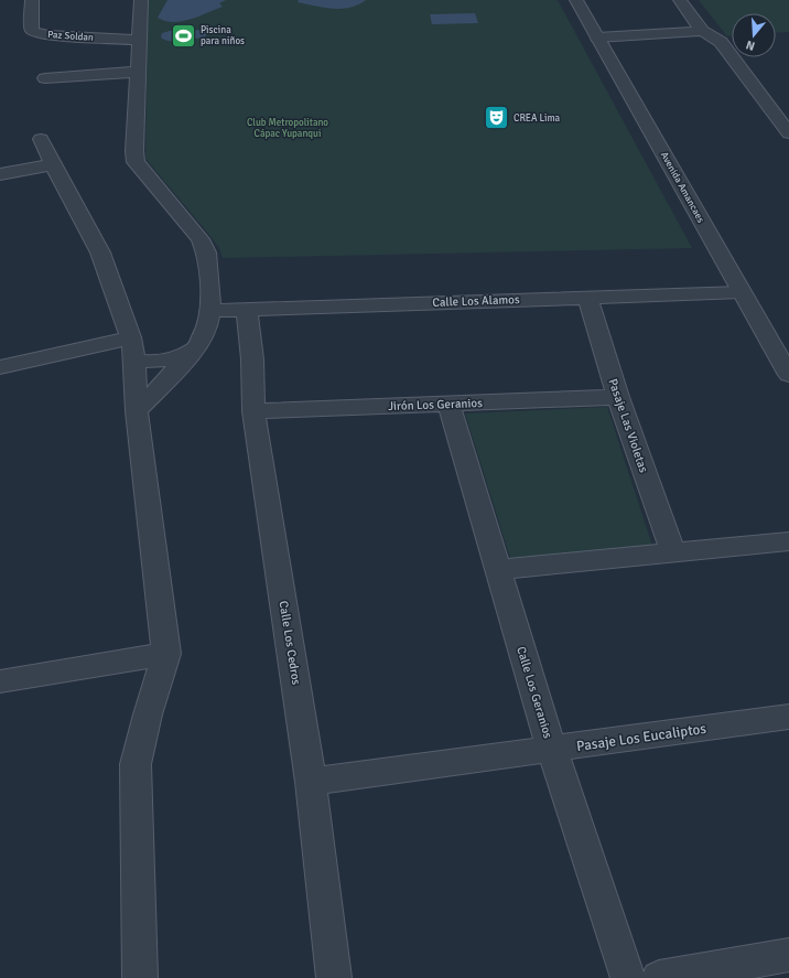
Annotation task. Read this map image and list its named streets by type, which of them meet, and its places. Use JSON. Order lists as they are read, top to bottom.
{
  "streets": {
    "street": [
      "Paz Soldan",
      "Avenida Amancaes",
      "Calle Los Alamos",
      "Jirón Los Geranios",
      "Pasaje Las Violetas",
      "Calle Los Cedros",
      "Calle Los Geranios",
      "Pasaje Los Eucaliptos"
    ]
  },
  "crossings": [
    ["Avenida Amancaes", "Calle Los Alamos"],
    ["Calle Los Alamos", "Pasaje Las Violetas"],
    ["Calle Los Alamos", "Calle Los Cedros"],
    ["Jirón Los Geranios", "Pasaje Las Violetas"],
    ["Jirón Los Geranios", "Calle Los Cedros"],
    ["Jirón Los Geranios", "Calle Los Geranios"],
    ["Calle Los Cedros", "Pasaje Los Eucaliptos"],
    ["Calle Los Geranios", "Pasaje Los Eucaliptos"]
  ],
  "parks": ["Club Metropolitano Cápac Yupanqui"],
  "places": {
    "sports": ["Piscina para niños"],
    "theatre": ["CREA Lima"]
  },
  "north": "bottom"
}
